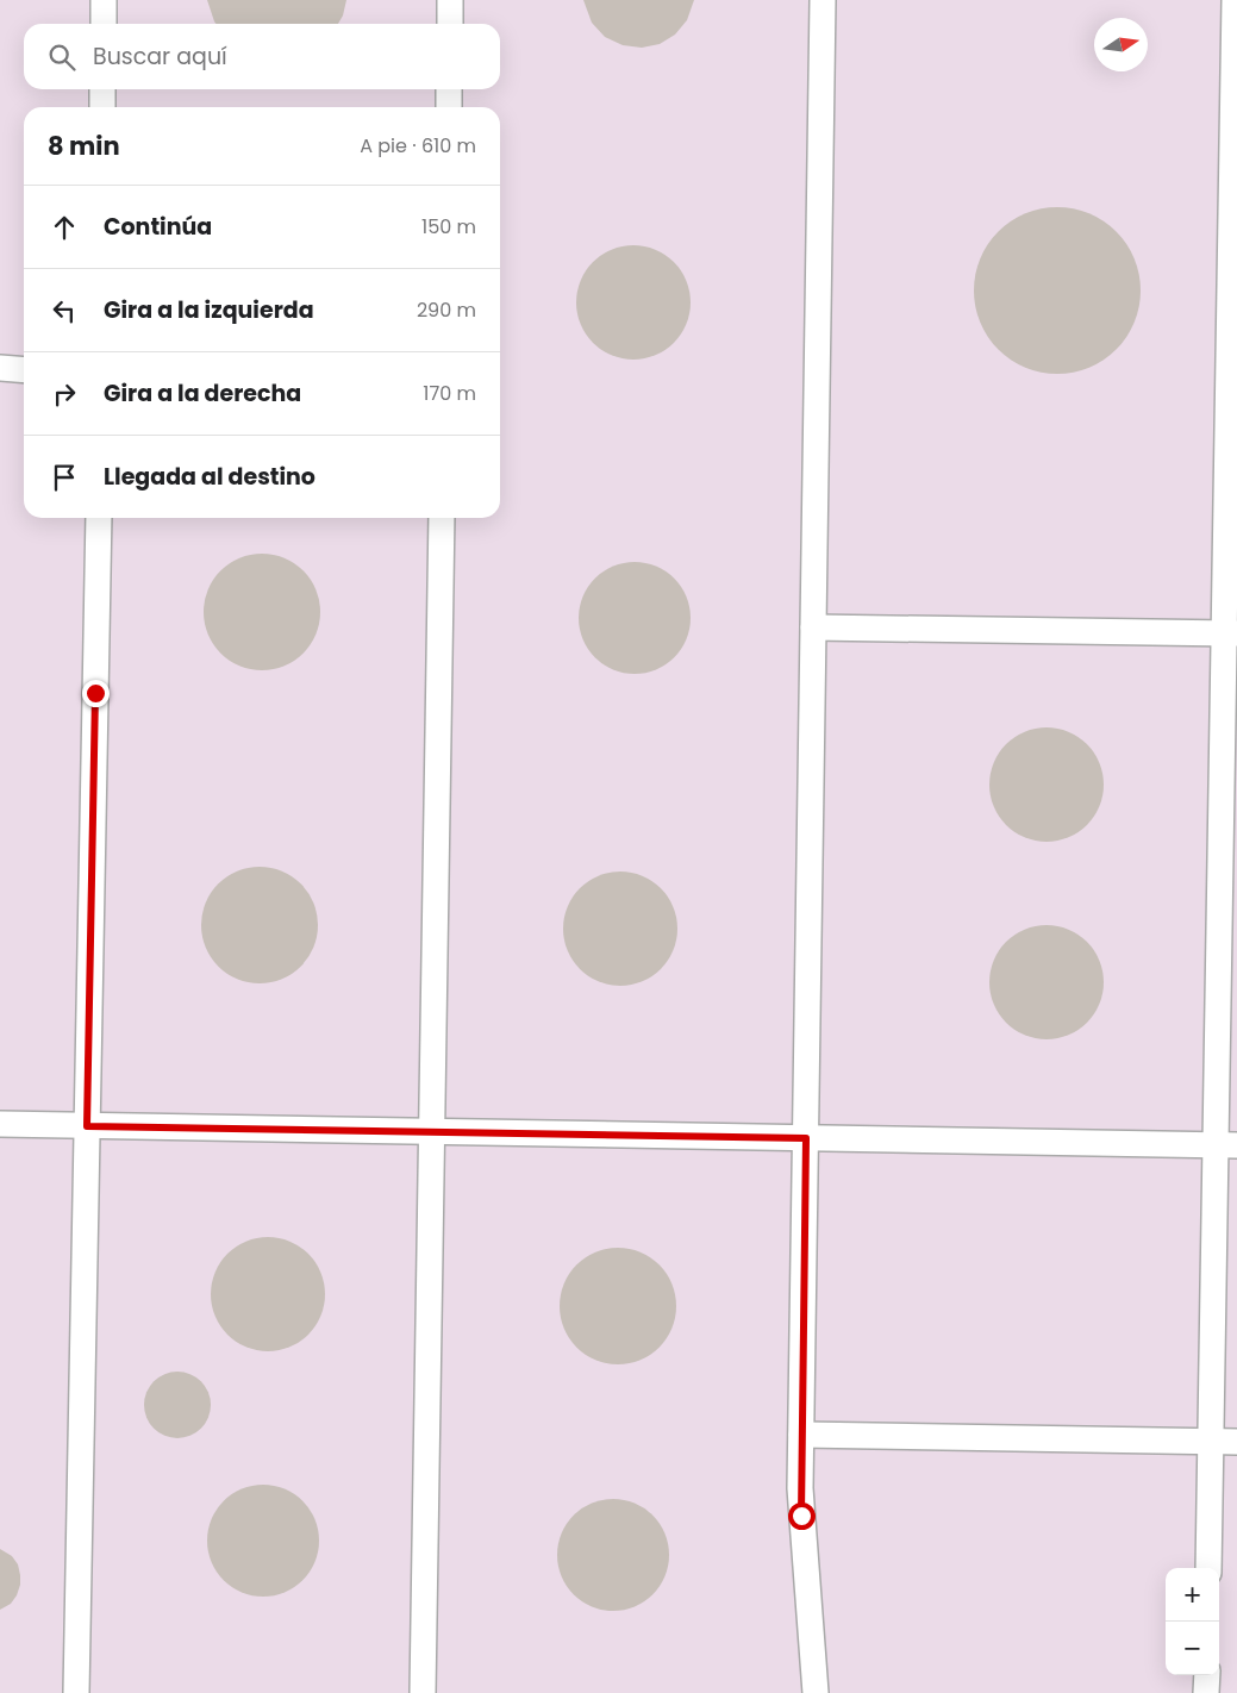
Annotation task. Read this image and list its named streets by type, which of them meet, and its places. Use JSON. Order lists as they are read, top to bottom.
{
  "north": "right",
  "page": {
    "search": "Buscar aquí",
    "heading": ["8 min", "A pie · 610 m"],
    "list": [
      ["Continúa", "150 m"],
      ["Gira a la izquierda", "290 m"],
      ["Gira a la derecha", "170 m"],
      "Llegada al destino"
    ],
    "map_buttons": ["+", "−"]
  }
}
